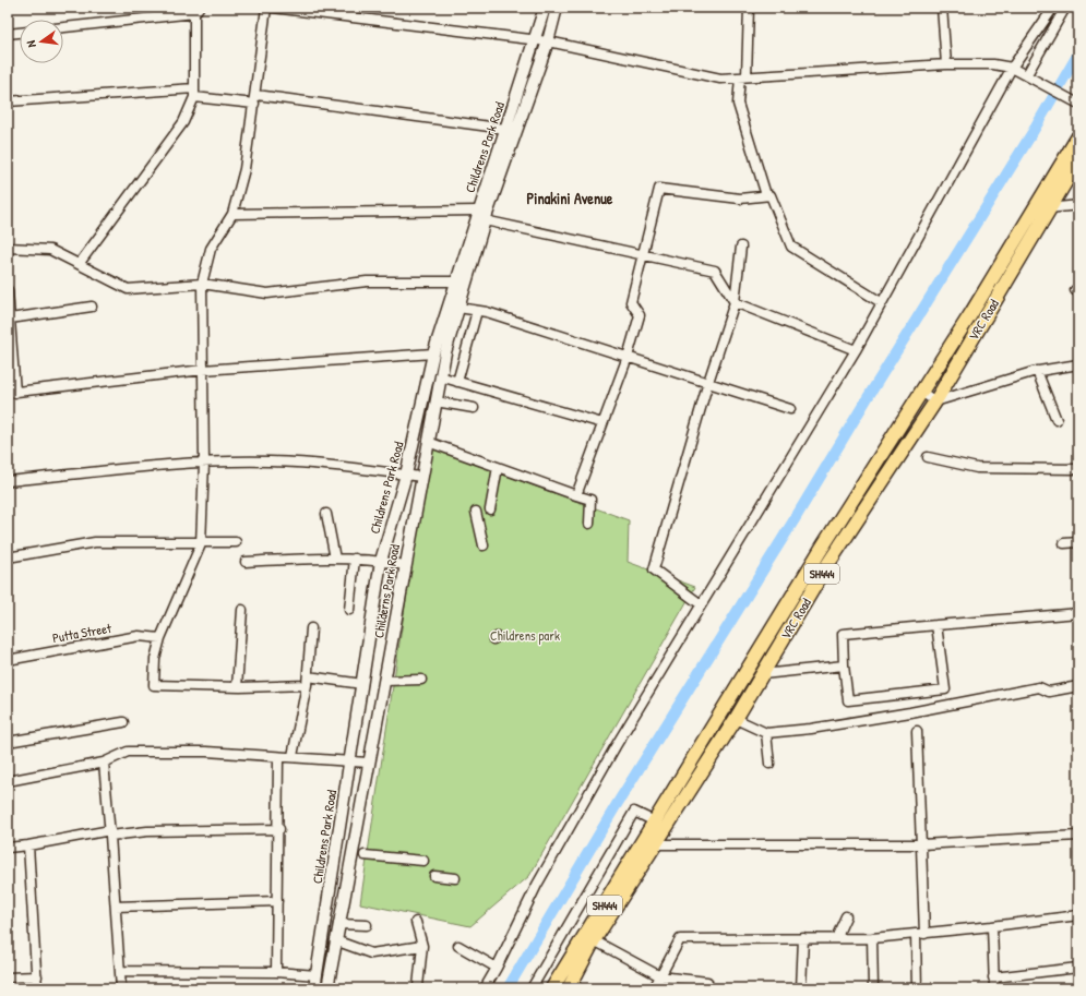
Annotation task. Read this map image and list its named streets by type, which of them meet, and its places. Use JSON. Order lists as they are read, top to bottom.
{
  "streets": {
    "main road": ["VRC Road", "SH444"],
    "street": ["Childrens Park Road", "Childerns Park Road", "Putta Street"]
  },
  "crossings": [
    ["Childrens Park Road", "Childerns Park Road"]
  ],
  "districts": ["Pinakini Avenue"],
  "parks": ["Childrens park"],
  "north": "left"
}
